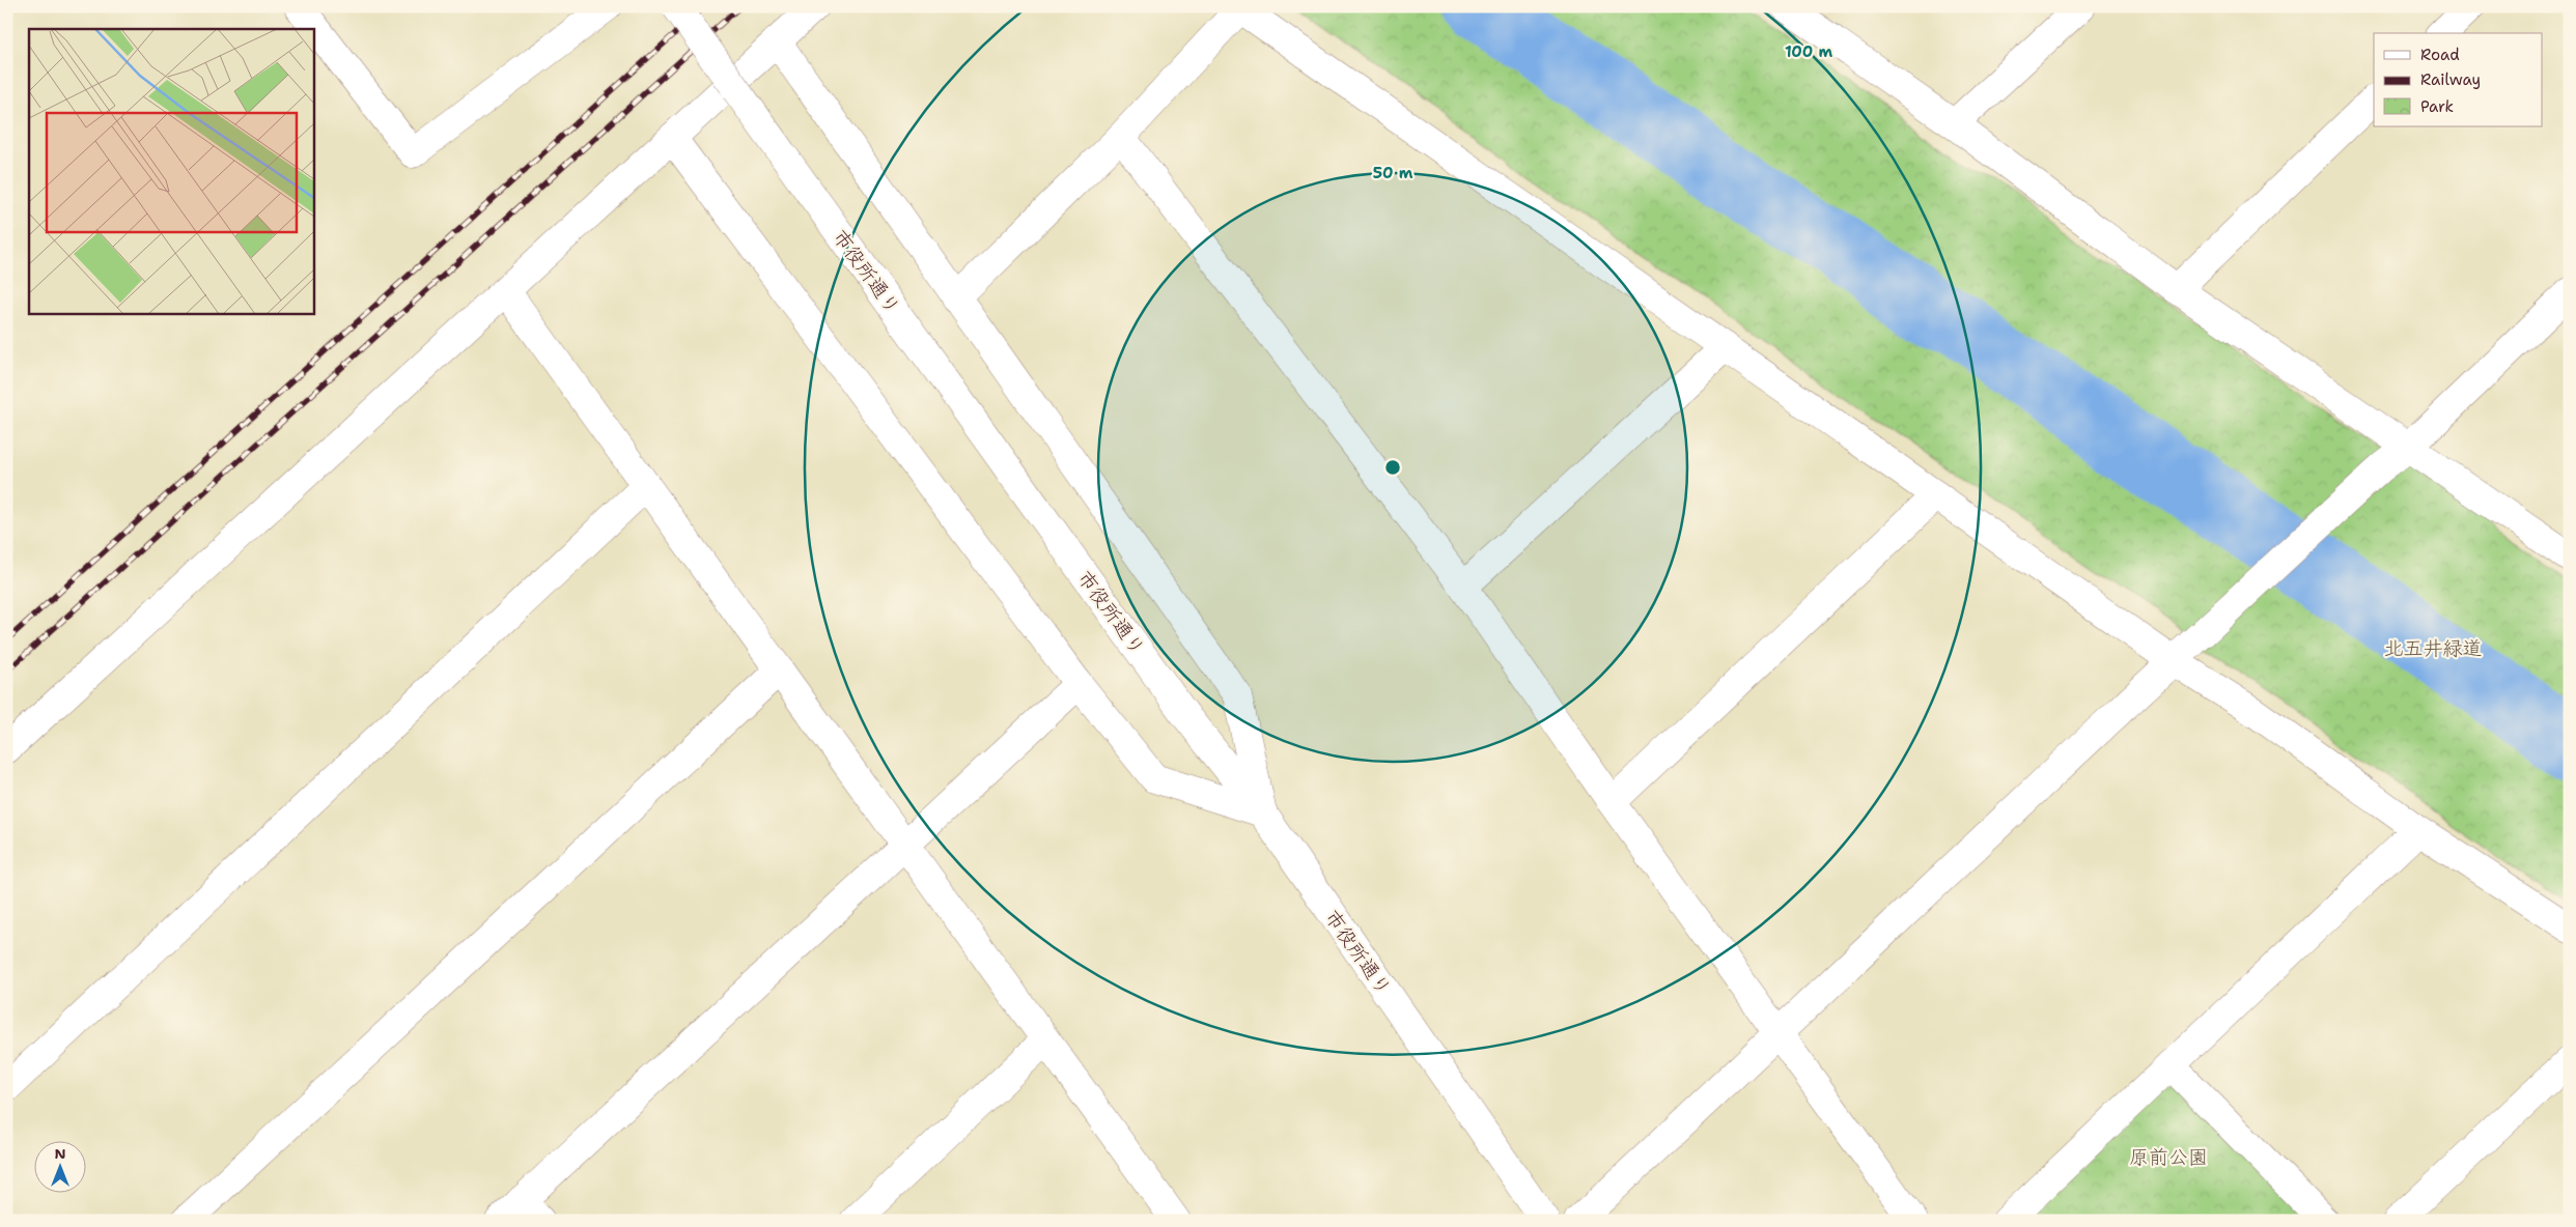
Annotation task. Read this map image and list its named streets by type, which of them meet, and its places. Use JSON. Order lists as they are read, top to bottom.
{
  "streets": {
    "street": ["市役所通り"]
  },
  "parks": ["北五井緑道", "原前公園"],
  "legend": ["Road", "Railway", "Park"],
  "north": "top",
  "rings": ["100 m", "50 m"]
}
